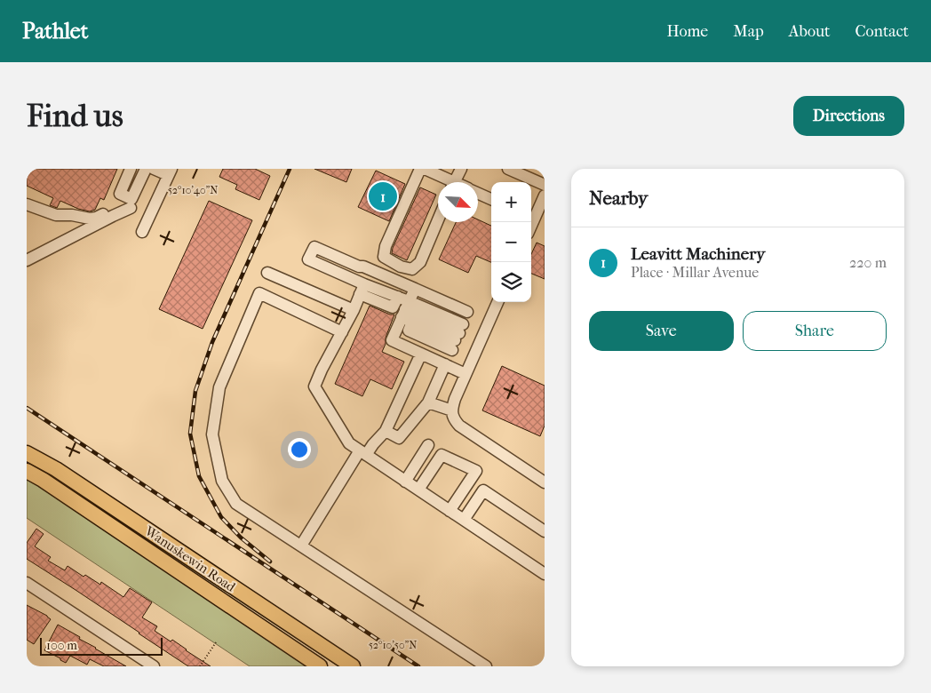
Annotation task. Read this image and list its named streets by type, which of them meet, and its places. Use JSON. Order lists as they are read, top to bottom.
{
  "streets": {
    "main road": ["Wanuskewin Road"]
  },
  "scale_bar": "100 m",
  "north": "bottom right",
  "page": {
    "header": "Pathlet",
    "nav": [
      "Home",
      "Map",
      "About",
      "Contact"
    ],
    "buttons": [
      "Directions",
      ["Save", "Share"]
    ],
    "title": "Find us",
    "heading": "Nearby",
    "pins": "1",
    "map_buttons": ["+", "−"],
    "list": [
      {
        "mark": "1",
        "name": "Leavitt Machinery",
        "note": "Place · Millar Avenue",
        "value": "220 m"
      }
    ],
    "scale": "100 m"
  },
  "coordinates": ["52°10'40\"N", "52°10'50\"N"]
}
